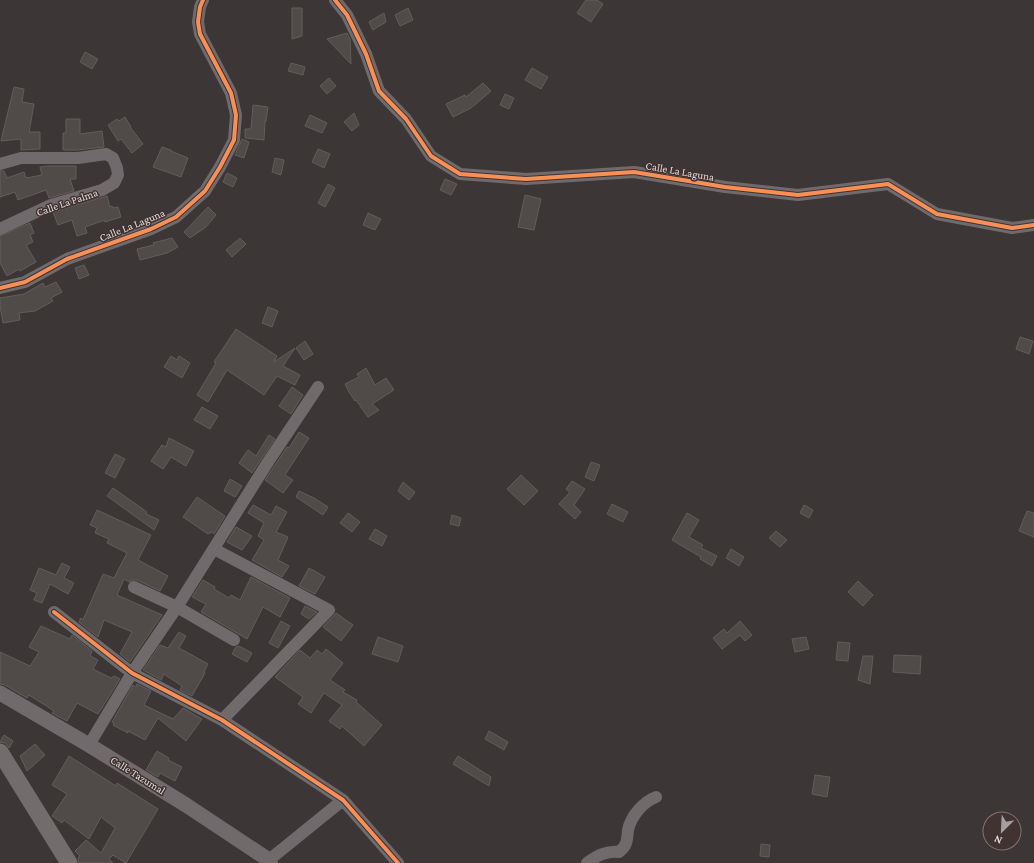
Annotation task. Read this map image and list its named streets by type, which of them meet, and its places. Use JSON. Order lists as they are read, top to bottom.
{
  "streets": {
    "street": ["Calle La Laguna", "Calle La Palma", "Calle Tazumal"]
  },
  "north": "bottom left"
}
